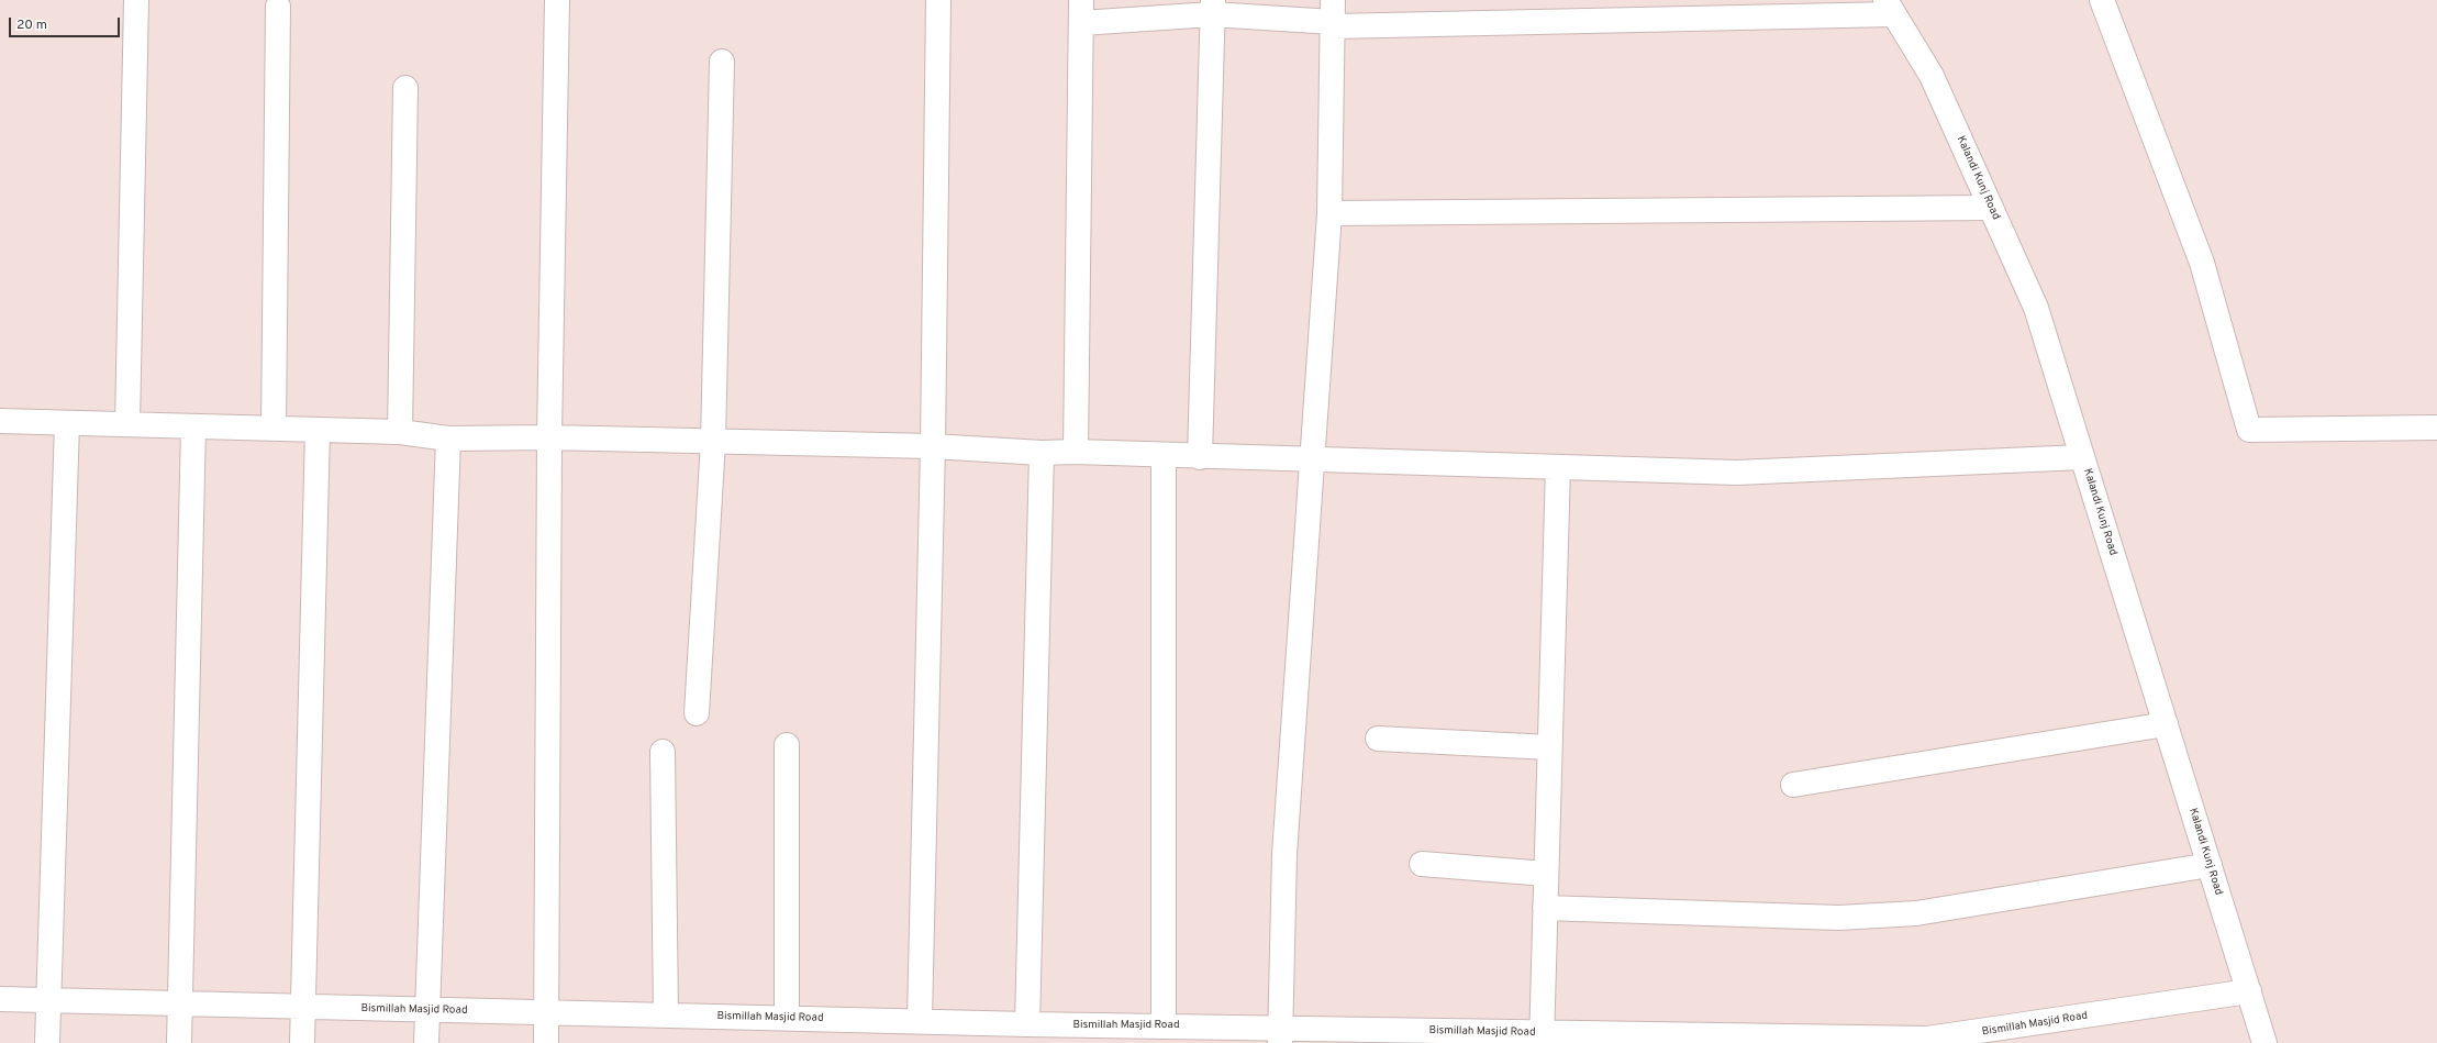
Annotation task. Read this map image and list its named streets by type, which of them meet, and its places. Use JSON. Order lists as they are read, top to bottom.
{
  "streets": {
    "street": ["Kalandi Kunj Road", "Bismillah Masjid Road"]
  },
  "crossings": [
    ["Kalandi Kunj Road", "Bismillah Masjid Road"]
  ],
  "scale_bar": "20 m"
}
